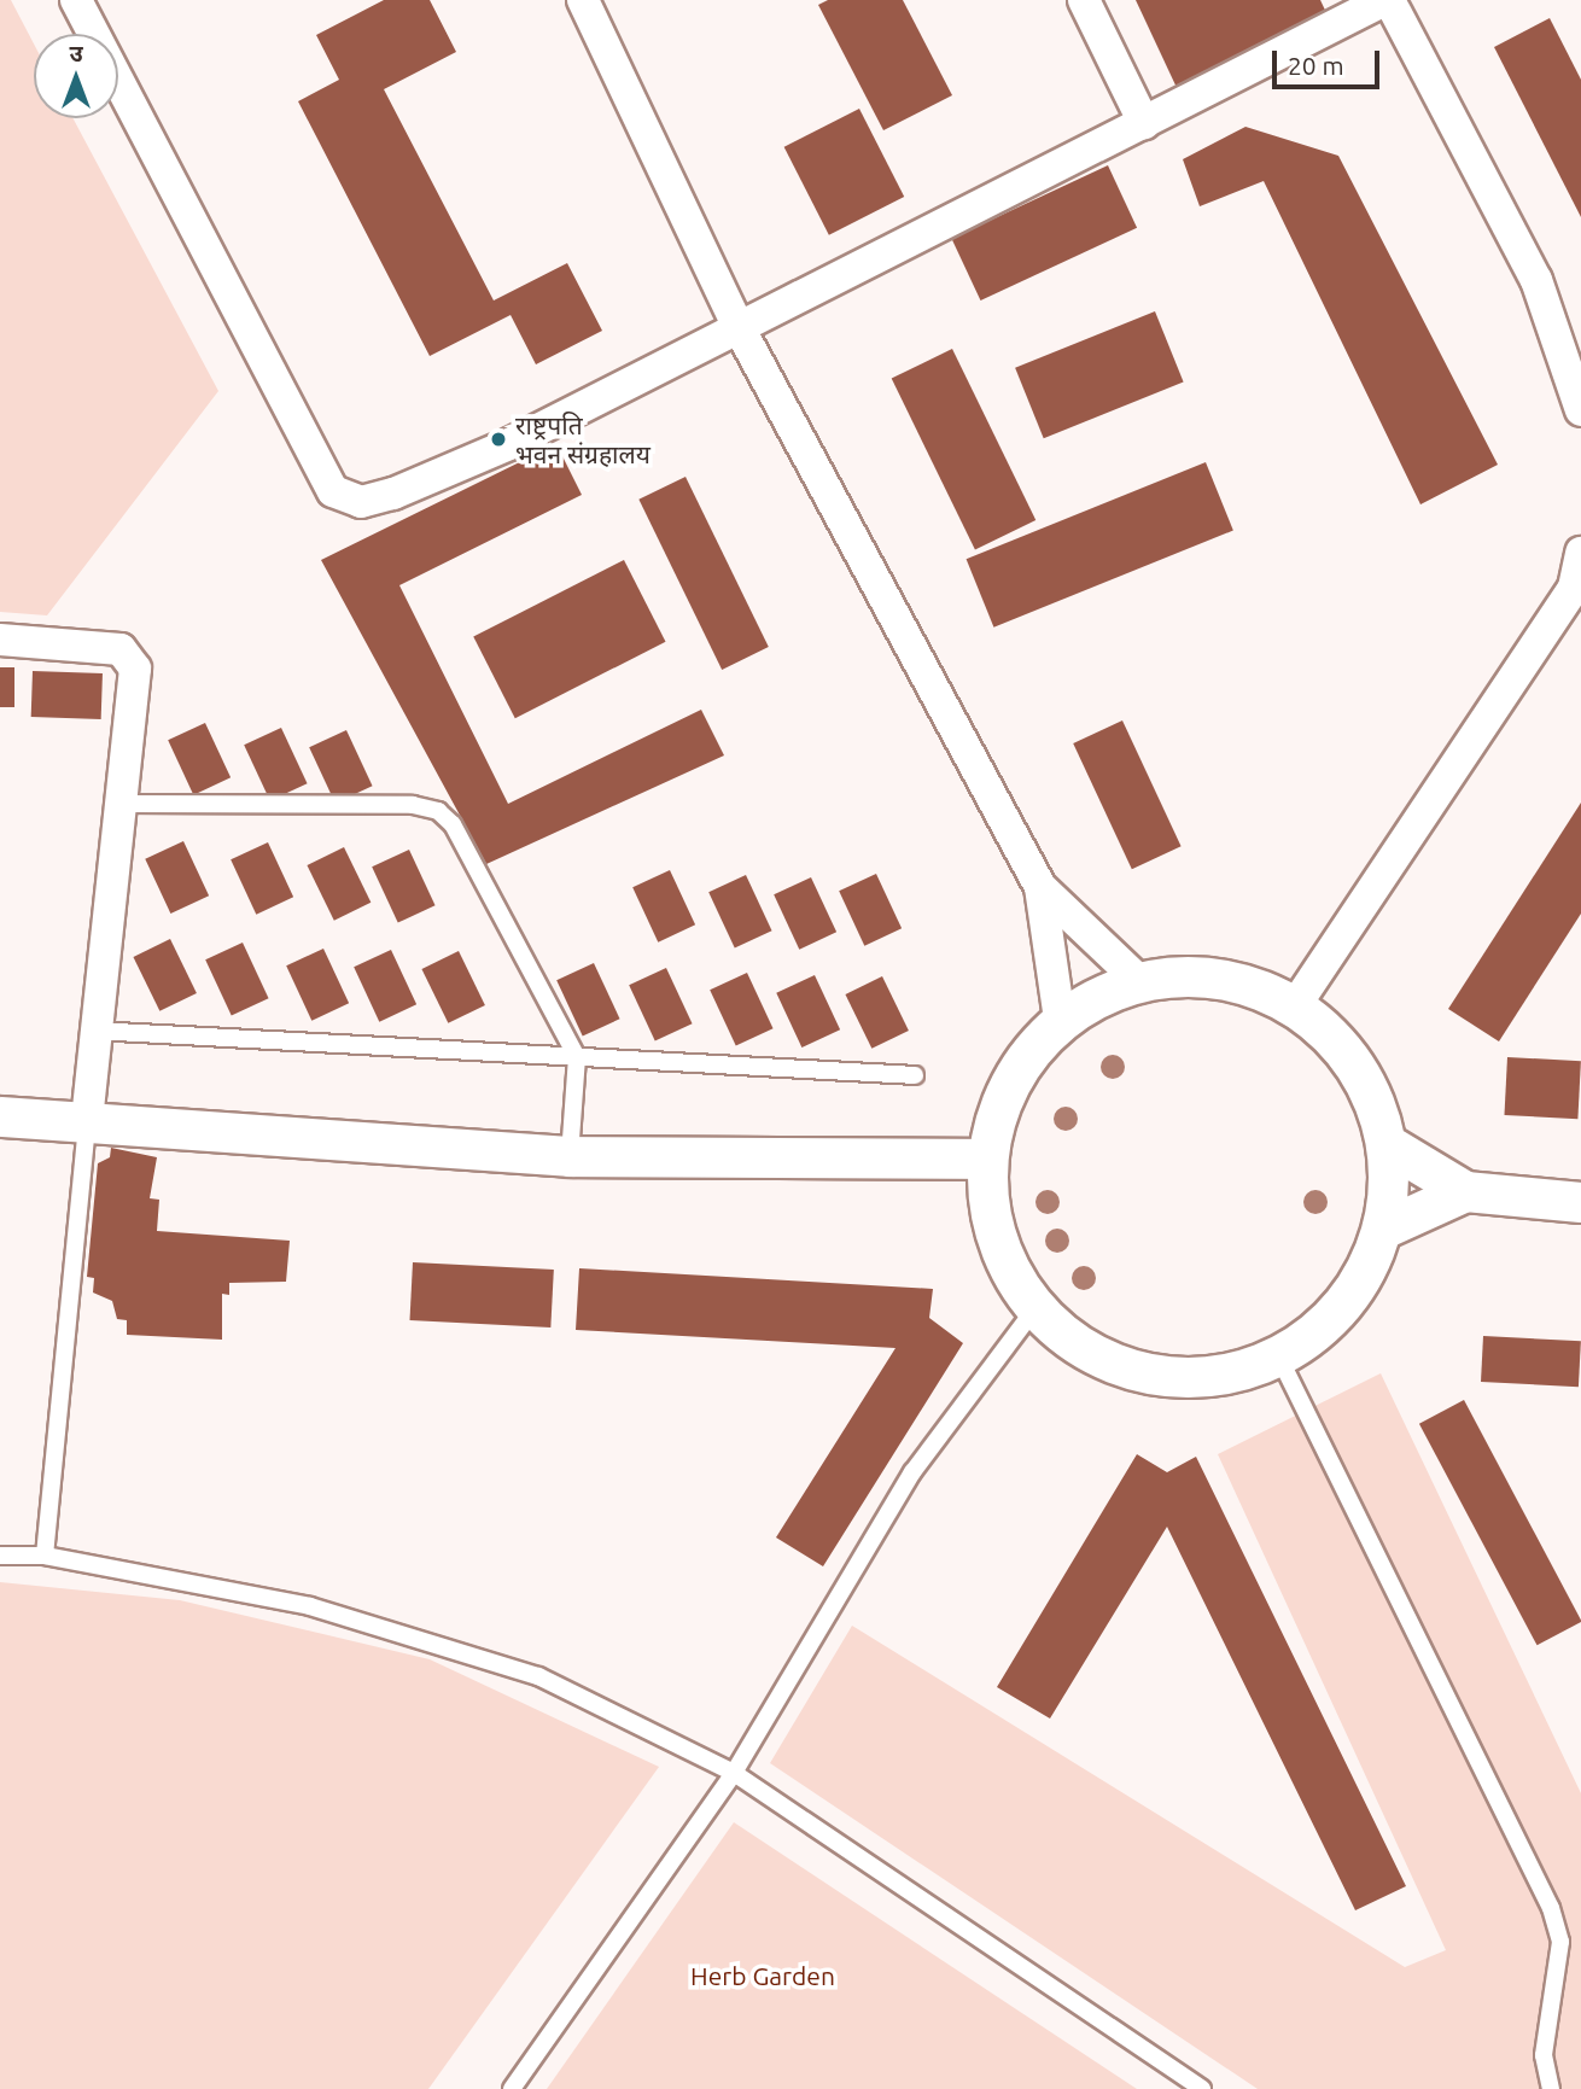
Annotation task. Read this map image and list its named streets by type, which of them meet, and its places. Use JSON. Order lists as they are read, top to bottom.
{
  "parks": ["Herb Garden"],
  "places": ["राष्ट्रपति भवन संग्रहालय"],
  "scale_bar": "20 m",
  "north": "top"
}
